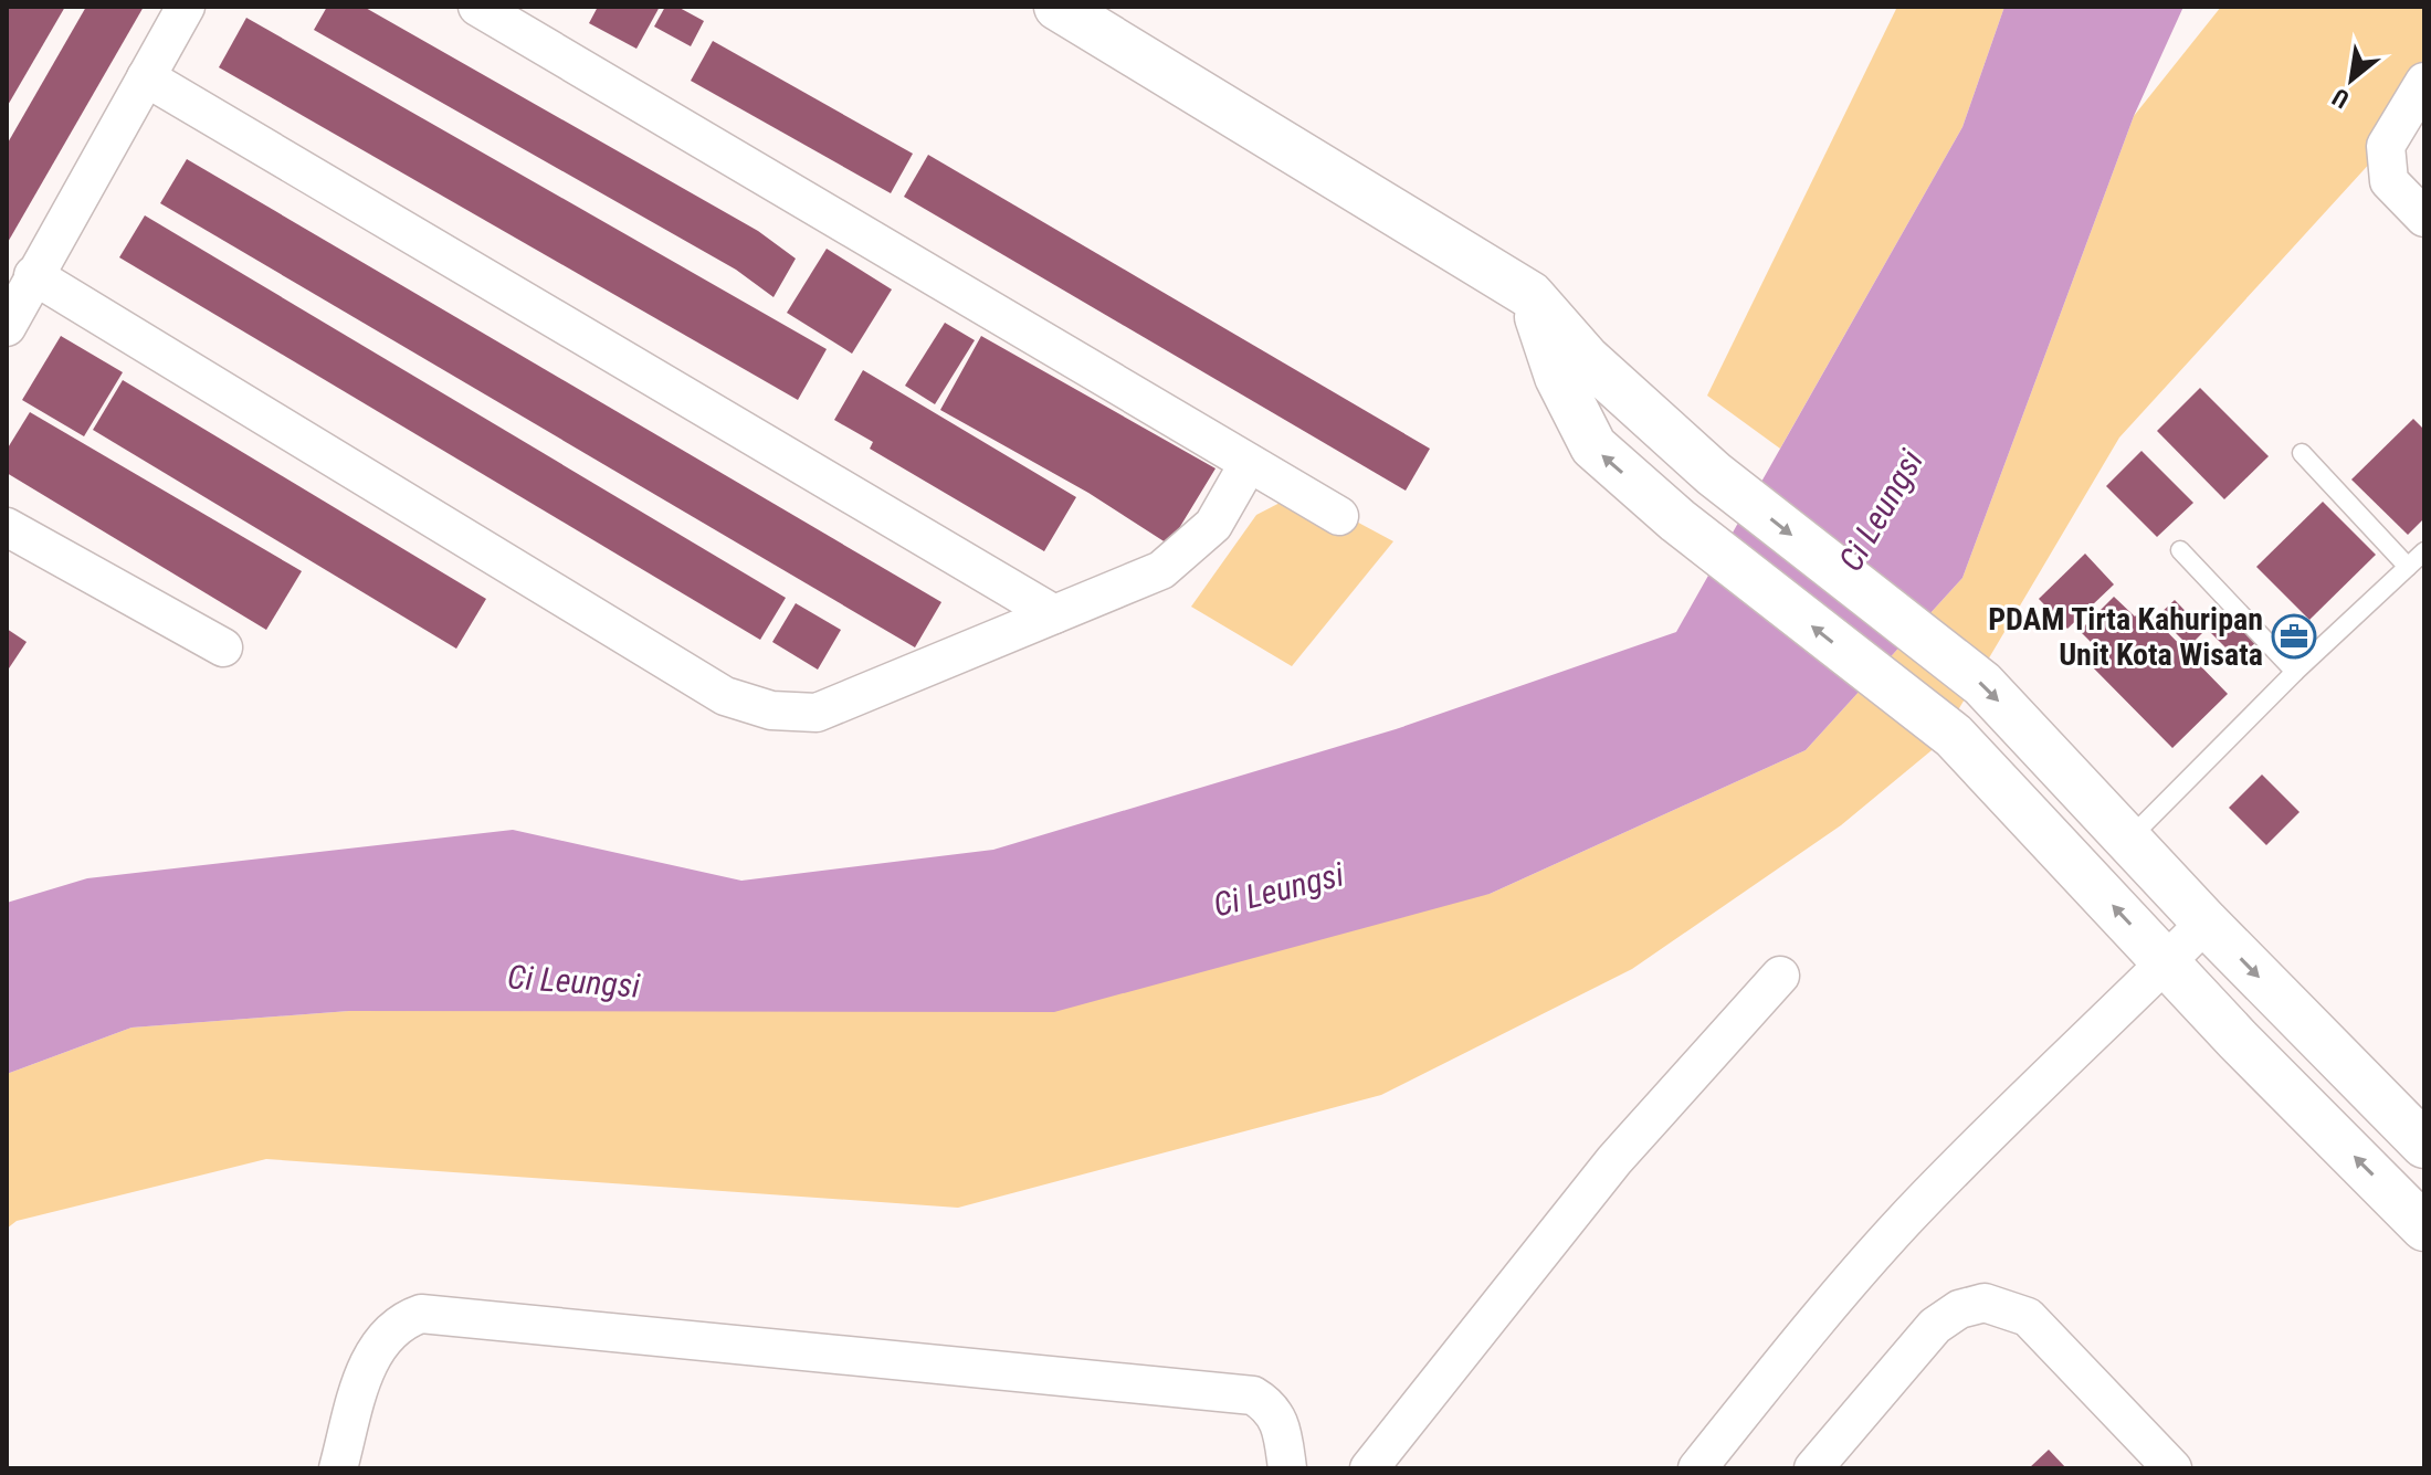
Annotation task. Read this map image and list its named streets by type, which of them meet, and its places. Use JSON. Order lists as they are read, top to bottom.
{
  "water": ["Ci Leungsi"],
  "places": {
    "office": ["PDAM Tirta Kahuripan Unit Kota Wisata"]
  },
  "north": "bottom left"
}
